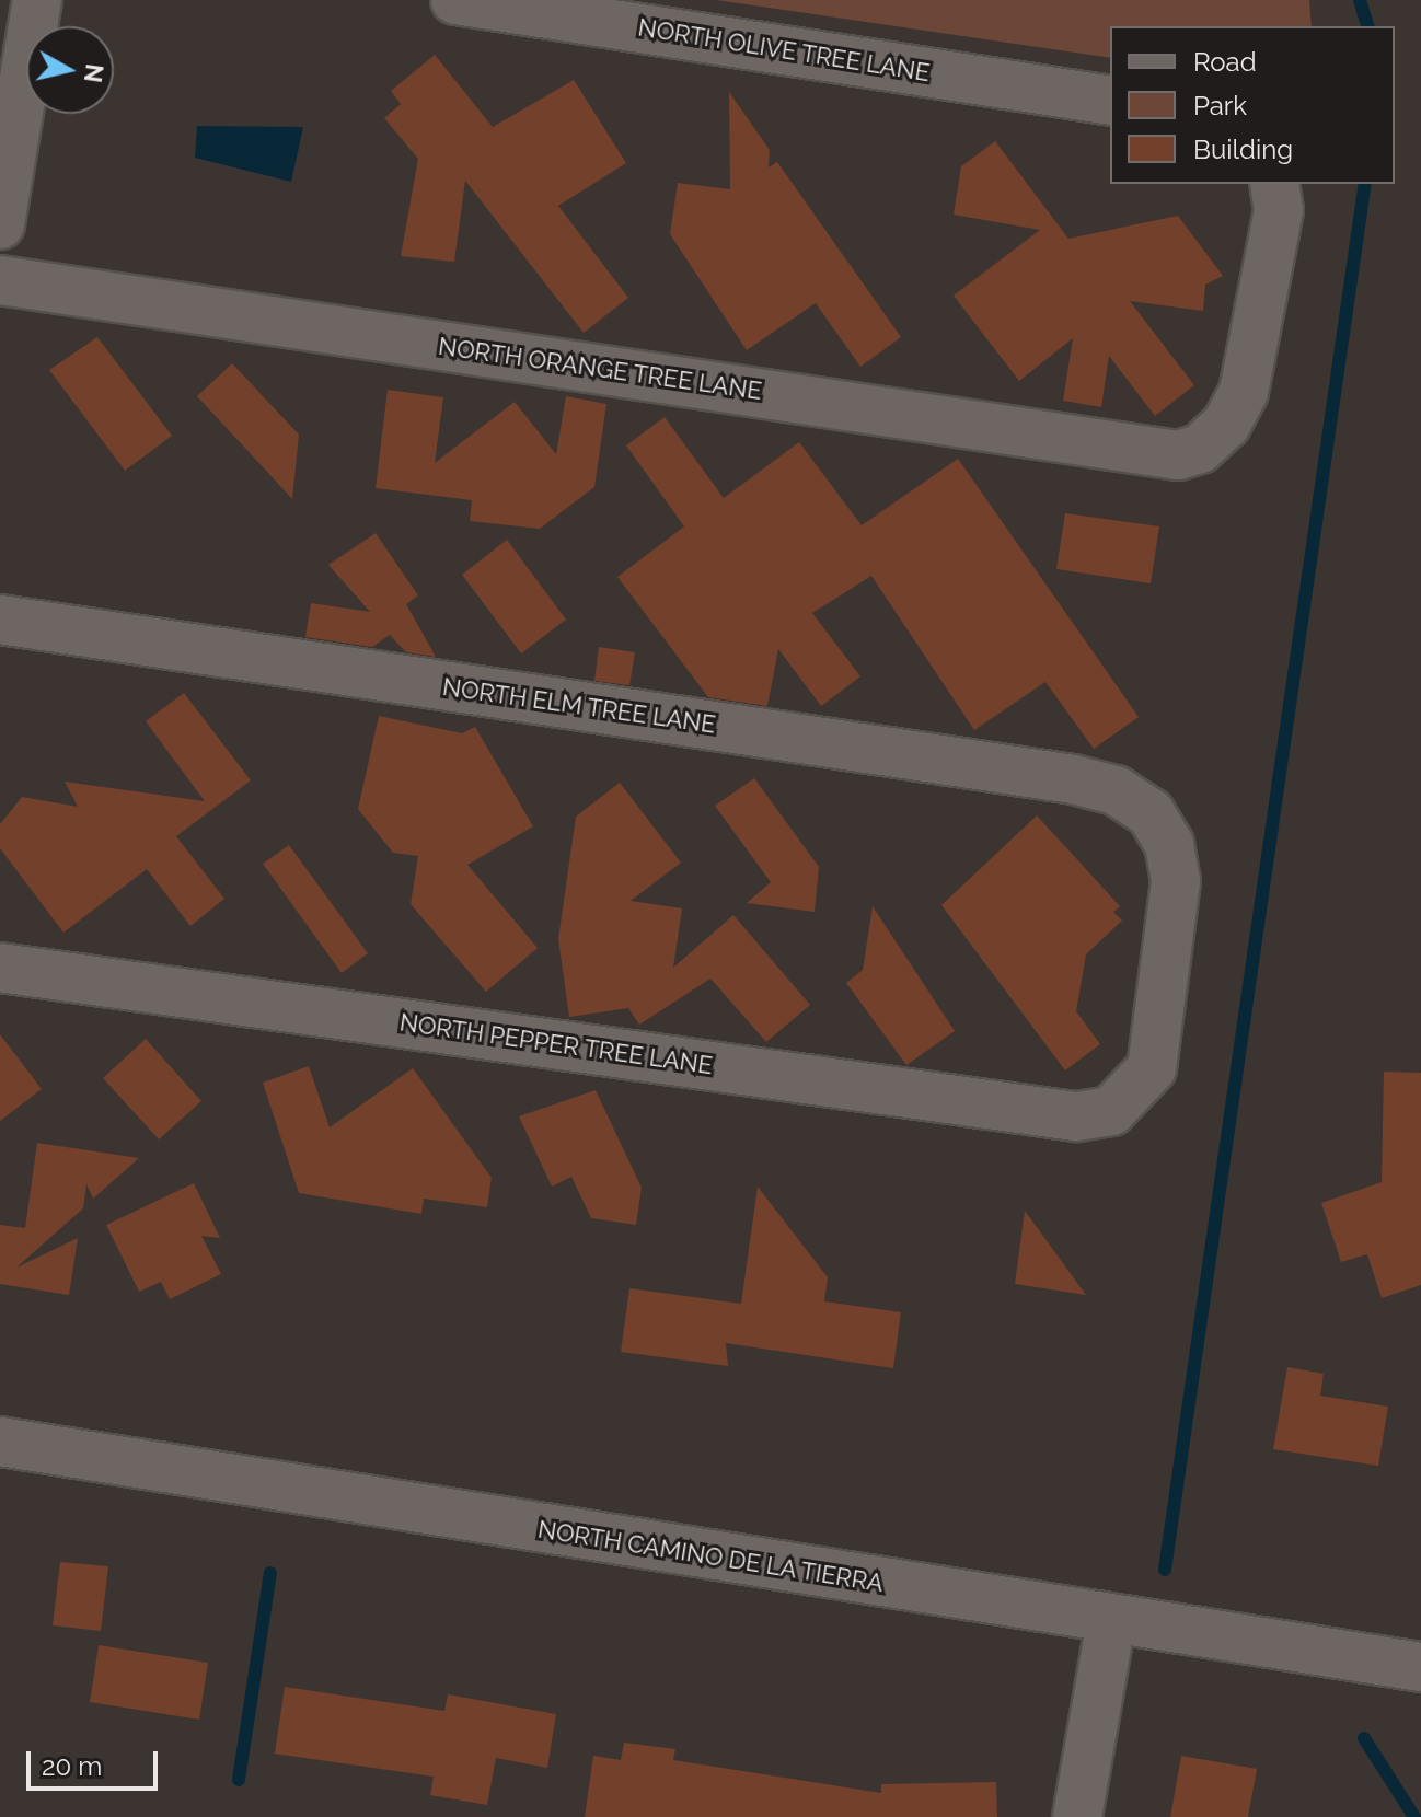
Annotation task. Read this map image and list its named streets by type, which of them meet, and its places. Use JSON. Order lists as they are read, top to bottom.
{
  "streets": {
    "street": [
      "NORTH OLIVE TREE LANE",
      "NORTH ORANGE TREE LANE",
      "NORTH ELM TREE LANE",
      "NORTH PEPPER TREE LANE",
      "NORTH CAMINO DE LA TIERRA"
    ]
  },
  "crossings": [
    ["NORTH ELM TREE LANE", "NORTH PEPPER TREE LANE"]
  ],
  "legend": ["Road", "Park", "Building"],
  "scale_bar": "20 m",
  "north": "right"
}
